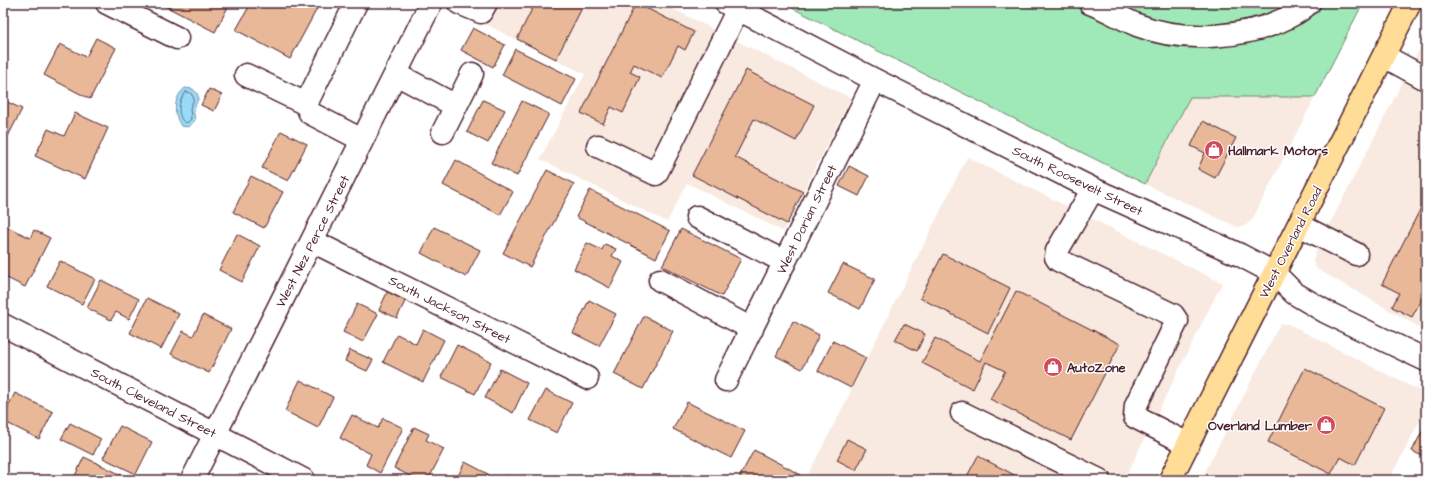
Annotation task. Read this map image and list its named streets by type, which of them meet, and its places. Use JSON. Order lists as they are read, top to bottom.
{
  "streets": {
    "main road": ["West Overland Road"],
    "street": [
      "South Roosevelt Street",
      "West Dorian Street",
      "West Nez Perce Street",
      "South Jackson Street",
      "South Cleveland Street"
    ]
  },
  "crossings": [
    ["South Roosevelt Street", "West Dorian Street"],
    ["South Roosevelt Street", "West Overland Road"],
    ["West Nez Perce Street", "South Jackson Street"],
    ["West Nez Perce Street", "South Cleveland Street"]
  ],
  "places": {
    "shop": ["Hallmark Motors", "AutoZone", "Overland Lumber"]
  }
}
